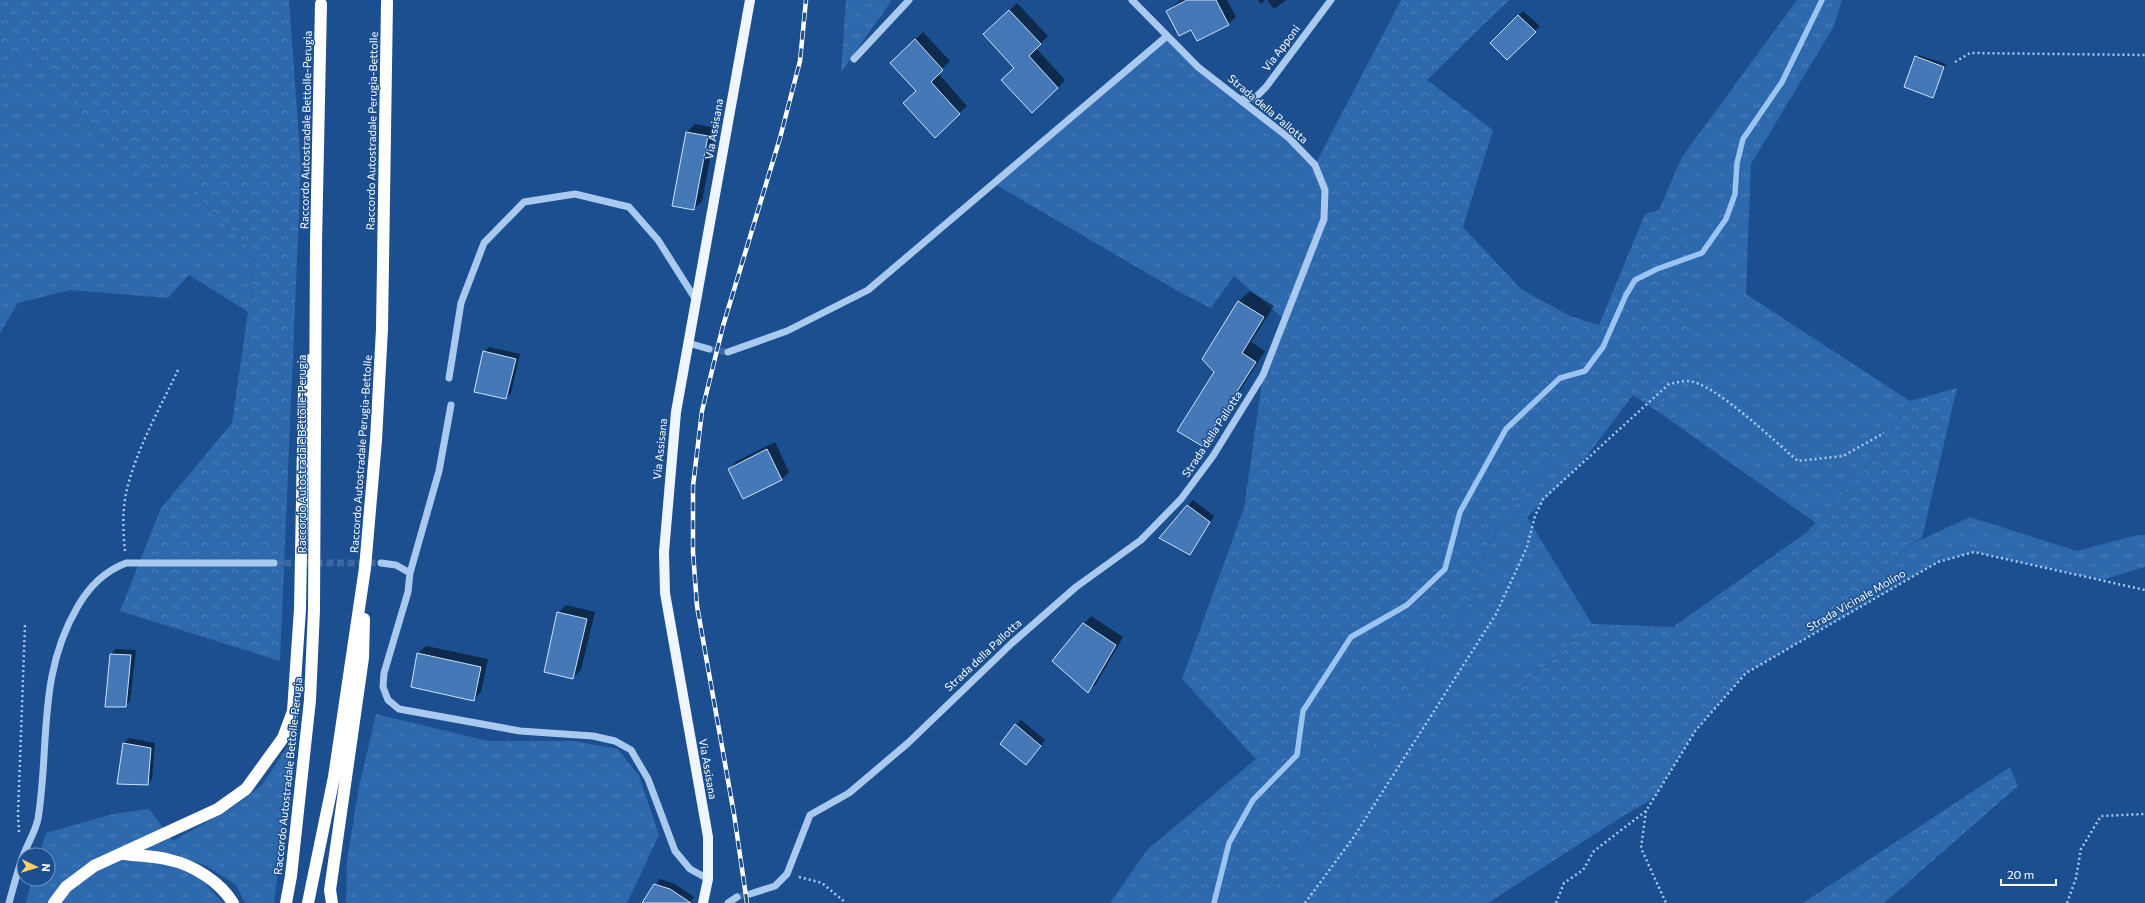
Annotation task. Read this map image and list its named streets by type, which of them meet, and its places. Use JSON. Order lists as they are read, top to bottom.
{
  "streets": {
    "highway": ["Raccordo Autostradale Bettolle-Perugia", "Raccordo Autostradale Perugia-Bettolle"],
    "main road": ["Via Assisana"],
    "street": ["Via Apponi", "Strada della Pallotta"],
    "path": ["Strada Vicinale Molino"]
  },
  "crossings": [
    ["Via Apponi", "Strada della Pallotta"]
  ],
  "scale_bar": "20 m",
  "north": "right"
}
